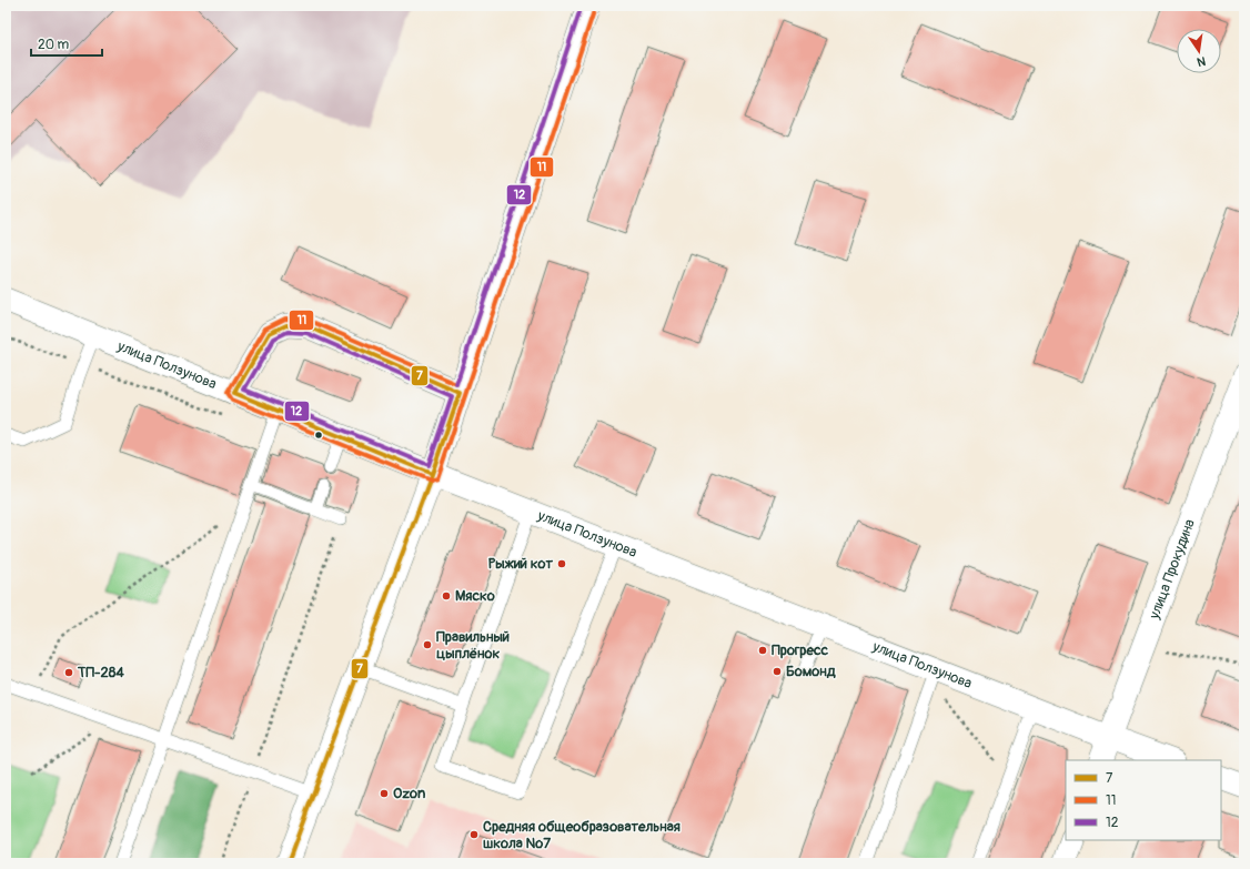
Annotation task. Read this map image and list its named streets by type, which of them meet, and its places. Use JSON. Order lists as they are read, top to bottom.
{
  "streets": {
    "street": ["улица Ползунова", "улица Прокудина"]
  },
  "crossings": [
    ["улица Ползунова", "улица Прокудина"]
  ],
  "places": [
    "Рыжий кот",
    "Мяско",
    "Правильный цыплёнок",
    "Прогресс",
    "Бомонд",
    "ТП-284",
    "Ozon",
    "Средняя общеобразовательная школа №7"
  ],
  "lines": ["transit line 12", "transit line 11", "transit line 7"],
  "legend": ["7", "11", "12"],
  "scale_bar": "20 m",
  "north": "bottom"
}
